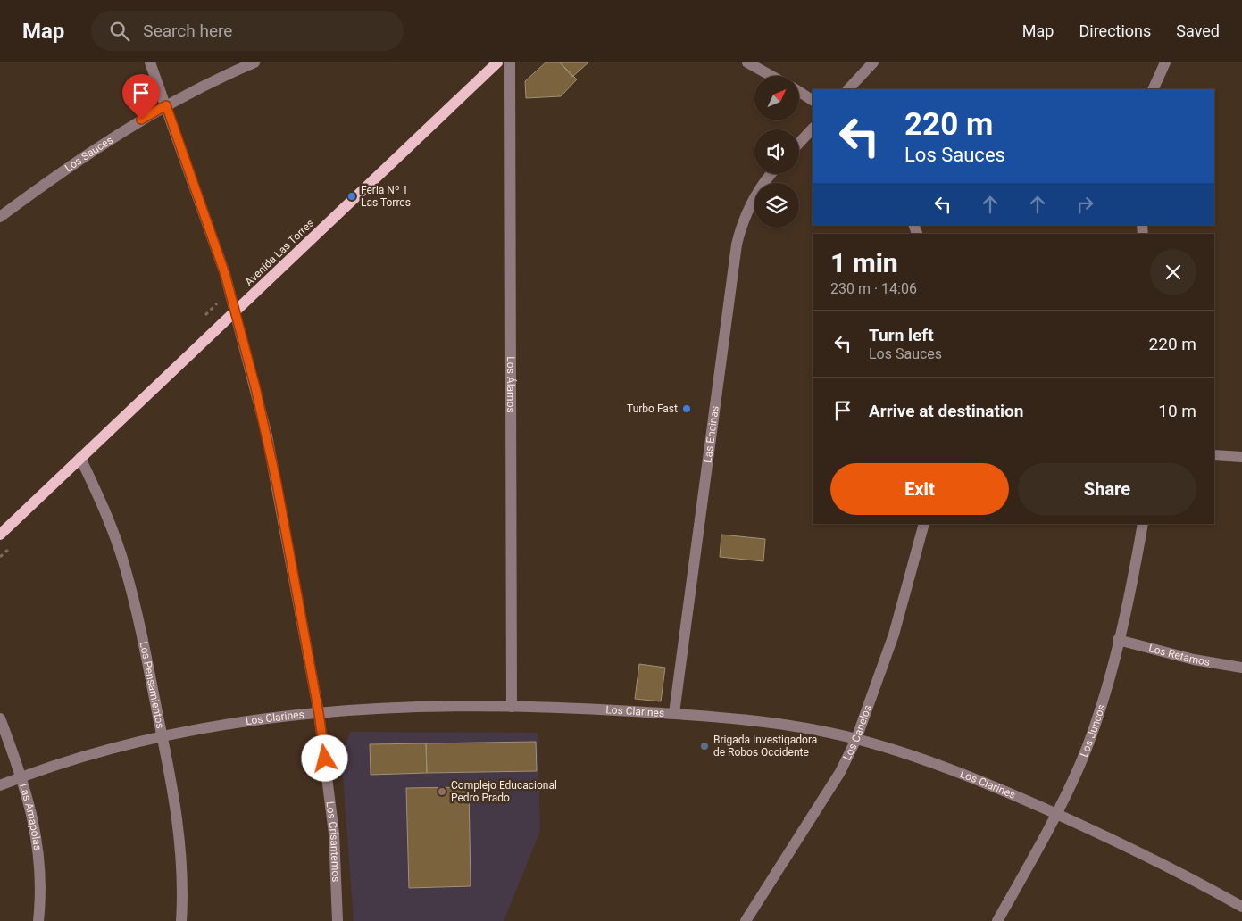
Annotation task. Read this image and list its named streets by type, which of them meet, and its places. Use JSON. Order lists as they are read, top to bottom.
{
  "streets": {
    "main road": ["Avenida Las Torres"],
    "street": [
      "Los Sauces",
      "Los Álamos",
      "Las Encinas",
      "Los Retamos",
      "Los Pensamientos",
      "Los Clarines",
      "Los Juncos",
      "Los Canelos",
      "Las Amapolas",
      "Los Crisantemos"
    ]
  },
  "crossings": [
    ["Los Sauces", "Los Crisantemos"],
    ["Avenida Las Torres", "Los Pensamientos"],
    ["Avenida Las Torres", "Los Crisantemos"],
    ["Los Álamos", "Los Clarines"],
    ["Las Encinas", "Los Clarines"],
    ["Los Retamos", "Los Juncos"],
    ["Los Pensamientos", "Los Clarines"],
    ["Los Clarines", "Los Juncos"],
    ["Los Clarines", "Los Canelos"],
    ["Los Clarines", "Las Amapolas"],
    ["Los Clarines", "Los Crisantemos"]
  ],
  "places": [
    "Feria Nº 1 Las Torres",
    "Turbo Fast",
    "Brigada Investigadora de Robos Occidente",
    "Complejo Educacional Pedro Prado"
  ],
  "north": "top right",
  "page": {
    "header": "Map",
    "search": "Search here",
    "nav": ["Map", "Directions", "Saved"],
    "turn": ["220 m", "Los Sauces"],
    "heading": ["1 min", "230 m · 14:06"],
    "list": [
      {
        "name": "Turn left",
        "note": "Los Sauces",
        "value": "220 m"
      },
      {
        "name": "Arrive at destination",
        "value": "10 m"
      }
    ],
    "buttons": ["Exit", "Share"]
  }
}
